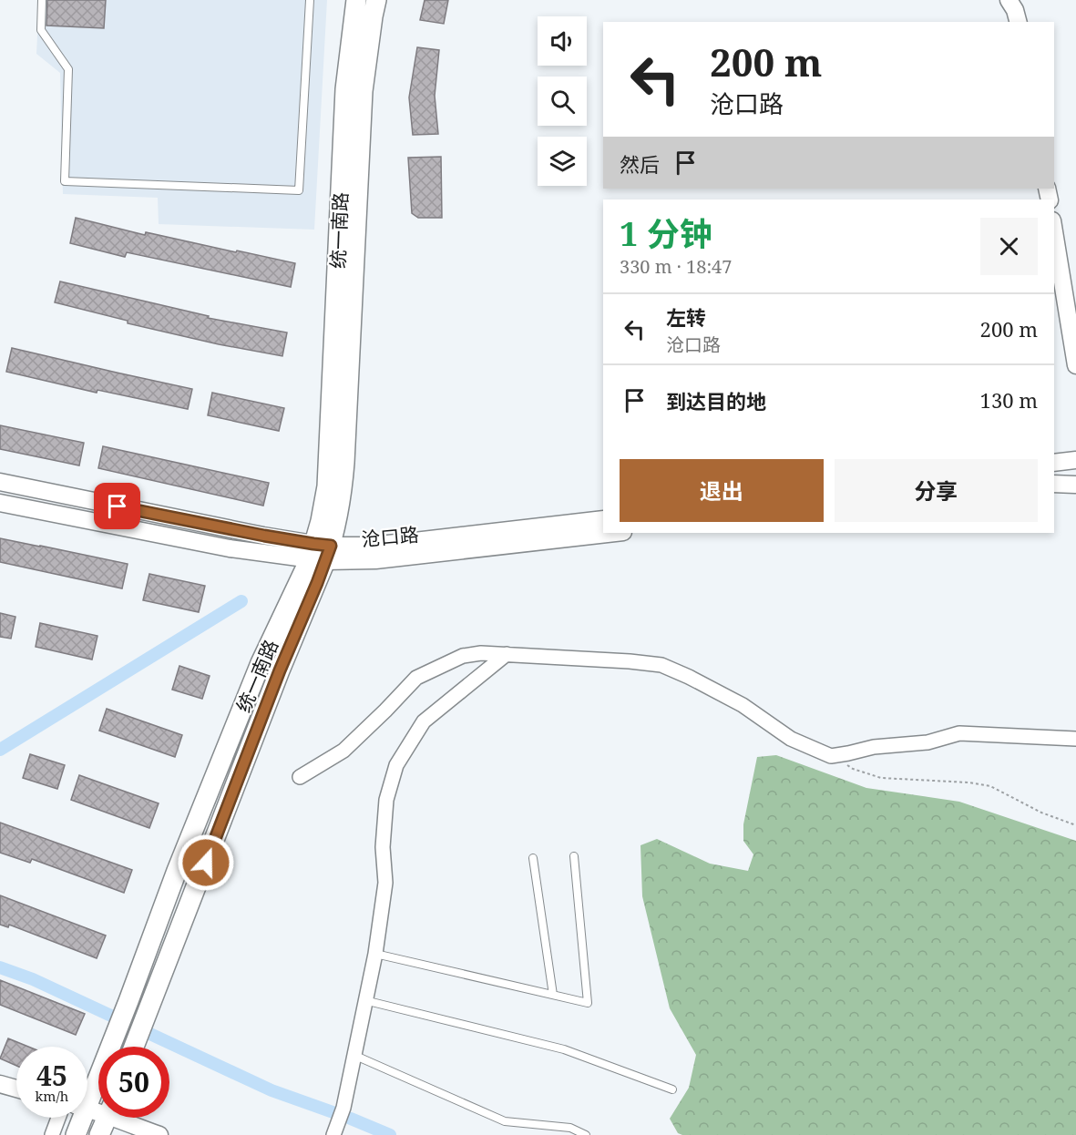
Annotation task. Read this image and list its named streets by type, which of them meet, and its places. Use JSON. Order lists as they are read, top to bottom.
{
  "streets": {
    "main road": ["统一南路"],
    "street": ["沧口路"]
  },
  "crossings": [
    ["统一南路", "沧口路"]
  ],
  "page": {
    "turn": ["200 m", "沧口路"],
    "then": "然后",
    "heading": ["1 分钟", "330 m · 18:47"],
    "list": [
      {
        "name": "左转",
        "note": "沧口路",
        "value": "200 m"
      },
      {
        "name": "到达目的地",
        "value": "130 m"
      }
    ],
    "buttons": ["退出", "分享"],
    "speed": "45 km/h",
    "limit": "50"
  }
}
